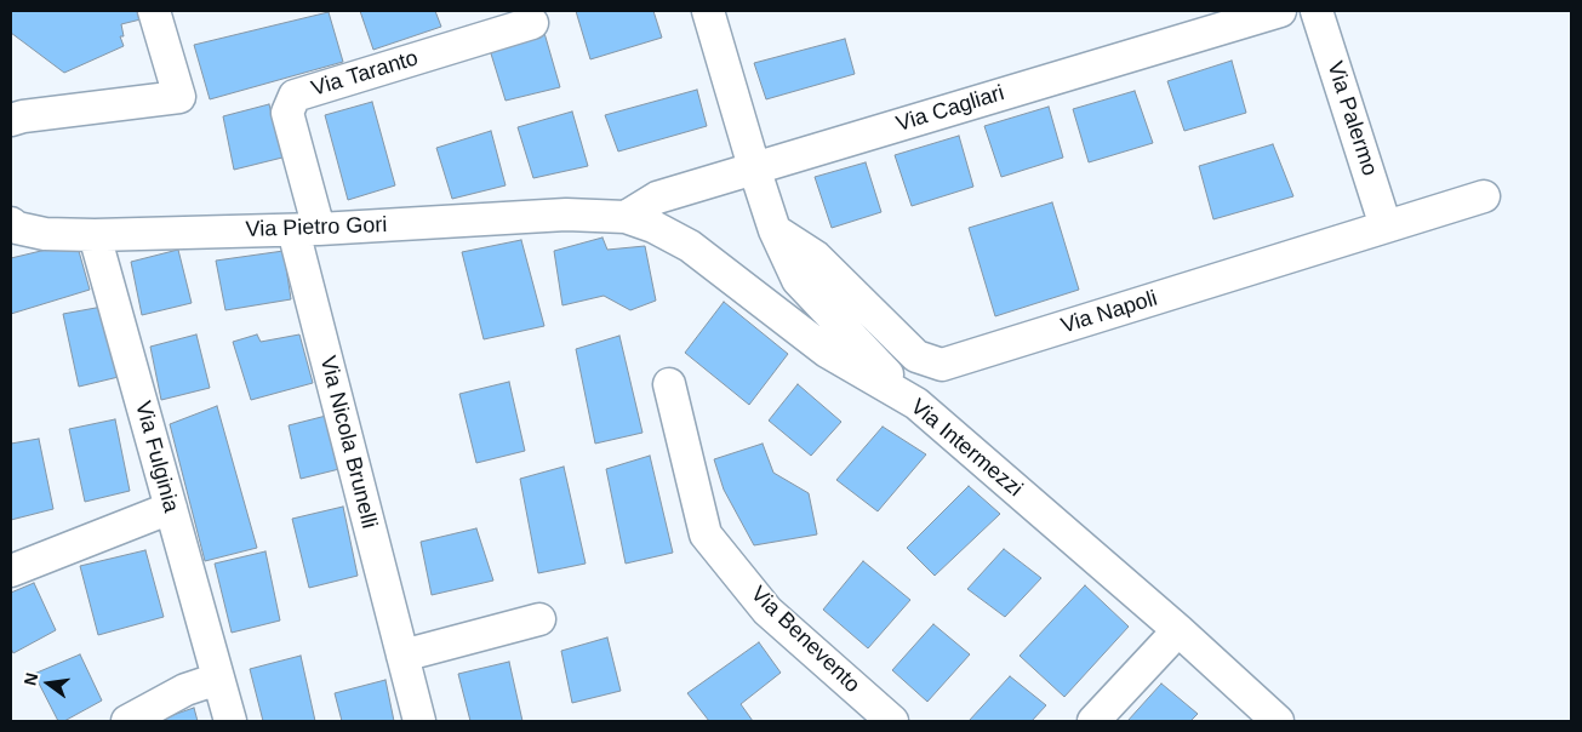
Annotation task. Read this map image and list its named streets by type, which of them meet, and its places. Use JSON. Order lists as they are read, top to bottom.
{
  "streets": {
    "street": [
      "Via Taranto",
      "Via Cagliari",
      "Via Palermo",
      "Via Pietro Gori",
      "Via Napoli",
      "Via Nicola Brunelli",
      "Via Intermezzi",
      "Via Fulginia",
      "Via Benevento"
    ]
  },
  "crossings": [
    ["Via Taranto", "Via Pietro Gori"],
    ["Via Taranto", "Via Nicola Brunelli"],
    ["Via Cagliari", "Via Pietro Gori"],
    ["Via Cagliari", "Via Intermezzi"],
    ["Via Palermo", "Via Napoli"],
    ["Via Pietro Gori", "Via Nicola Brunelli"],
    ["Via Pietro Gori", "Via Intermezzi"],
    ["Via Pietro Gori", "Via Fulginia"]
  ],
  "north": "left"
}
